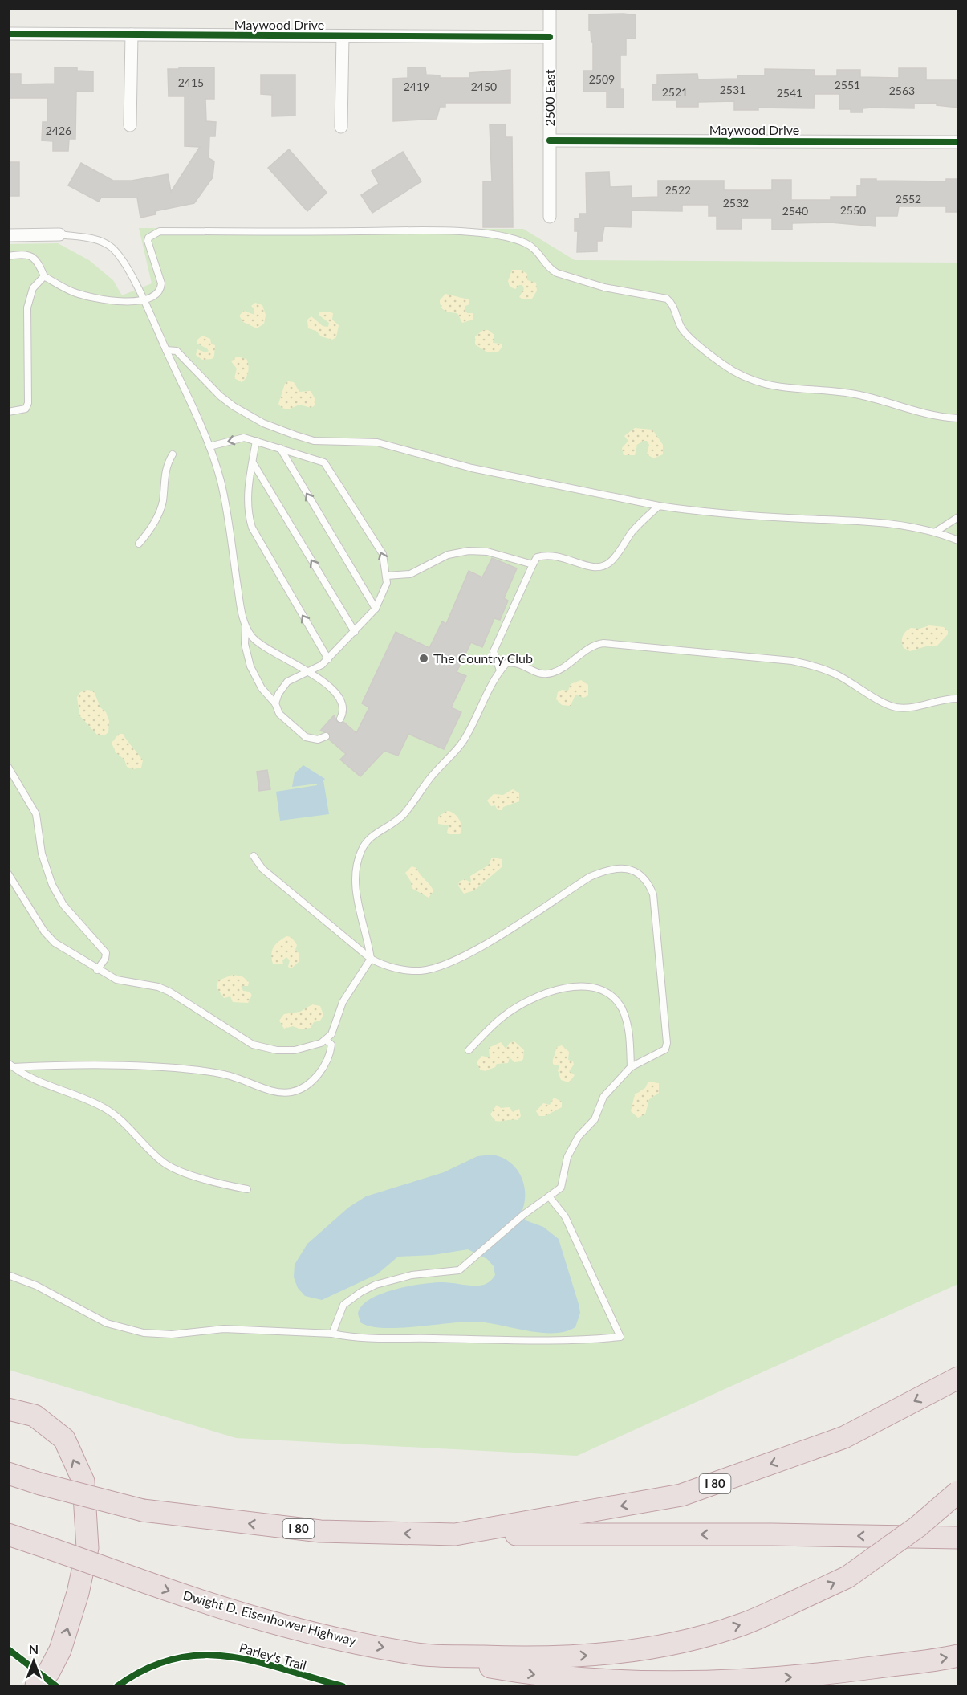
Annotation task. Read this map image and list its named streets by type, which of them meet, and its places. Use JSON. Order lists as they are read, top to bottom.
{
  "streets": {
    "highway": ["I 80", "Dwight D. Eisenhower Highway"],
    "street": ["Maywood Drive", "2500 East"],
    "cycle path": ["Parley's Trail"]
  },
  "crossings": [
    ["Maywood Drive", "2500 East"]
  ],
  "places": ["The Country Club"],
  "house_numbers": [
    "2509",
    "2415",
    "2551",
    "2419",
    "2450",
    "2531",
    "2563",
    "2521",
    "2541",
    "2426",
    "2522",
    "2552",
    "2532",
    "2550",
    "2540"
  ],
  "north": "top"
}
